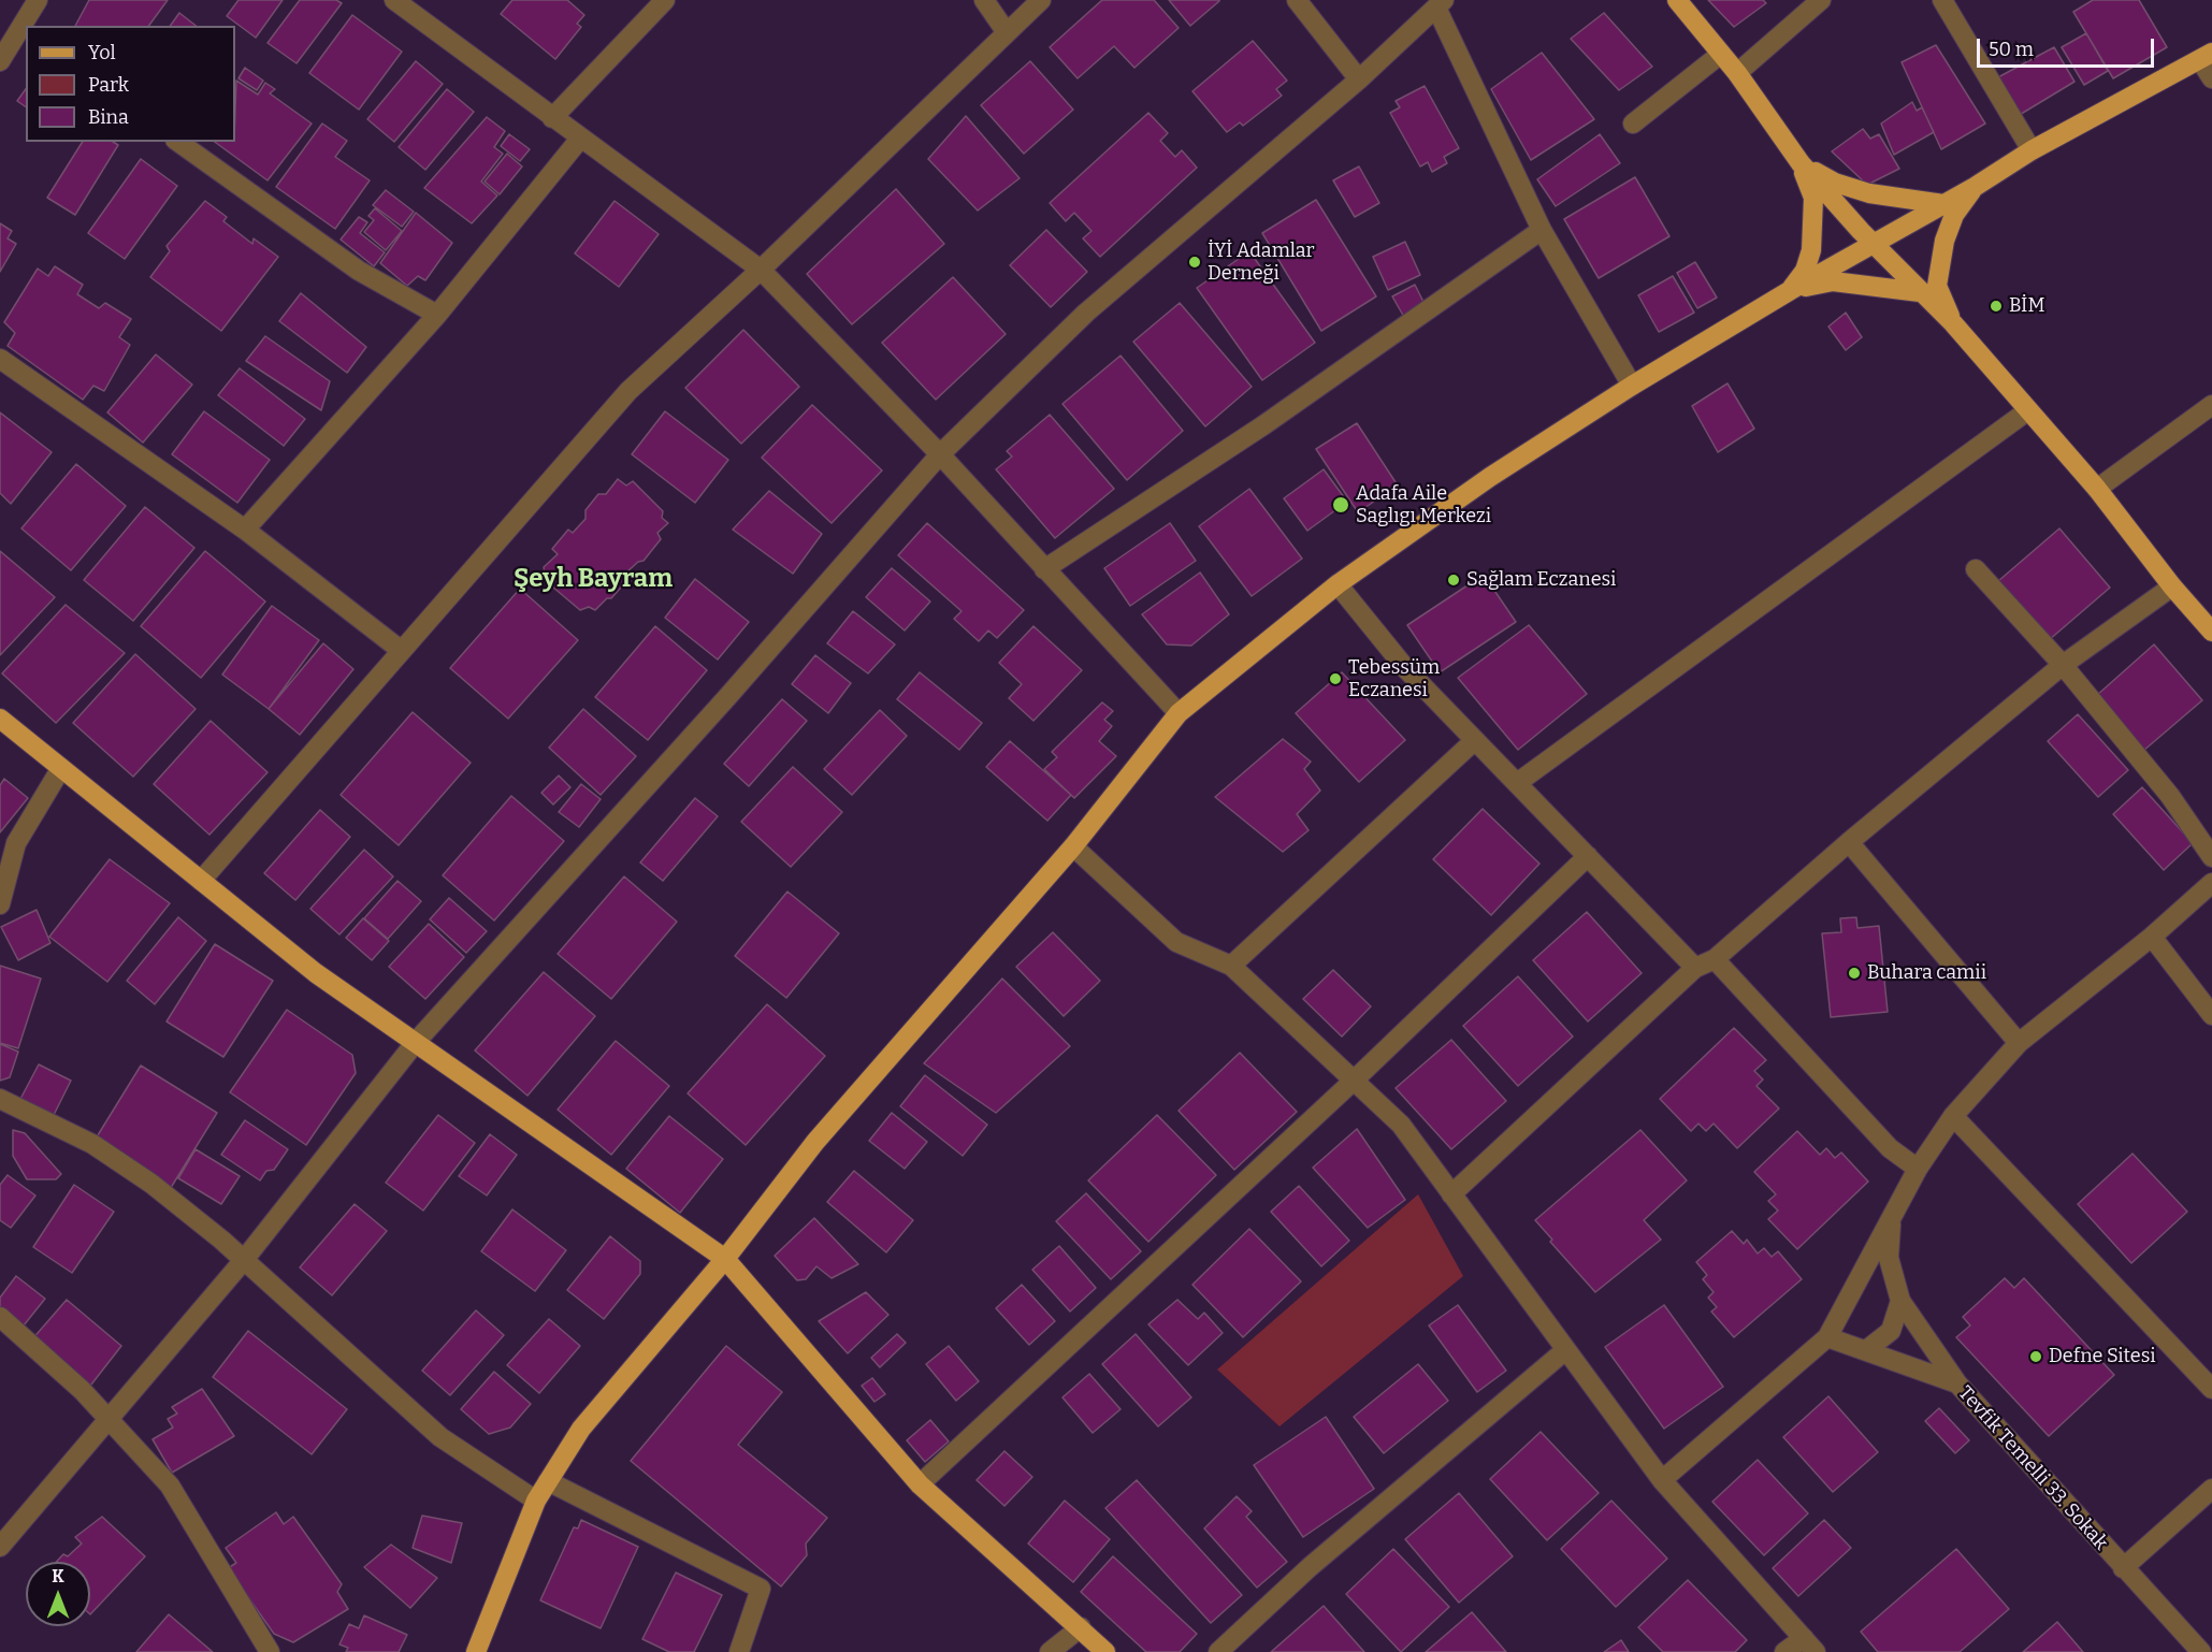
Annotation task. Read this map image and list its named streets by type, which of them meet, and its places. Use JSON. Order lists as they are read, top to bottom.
{
  "streets": {
    "street": ["Tevfik Temelli 33. Sokak"]
  },
  "districts": ["Şeyh Bayram"],
  "places": [
    "İYİ Adamlar Derneği",
    "BİM",
    "Adafa Aile Saglıgı Merkezi",
    "Sağlam Eczanesi",
    "Tebessüm Eczanesi",
    "Buhara camii",
    "Defne Sitesi"
  ],
  "legend": ["Yol", "Park", "Bina"],
  "scale_bar": "50 m",
  "north": "top"
}
